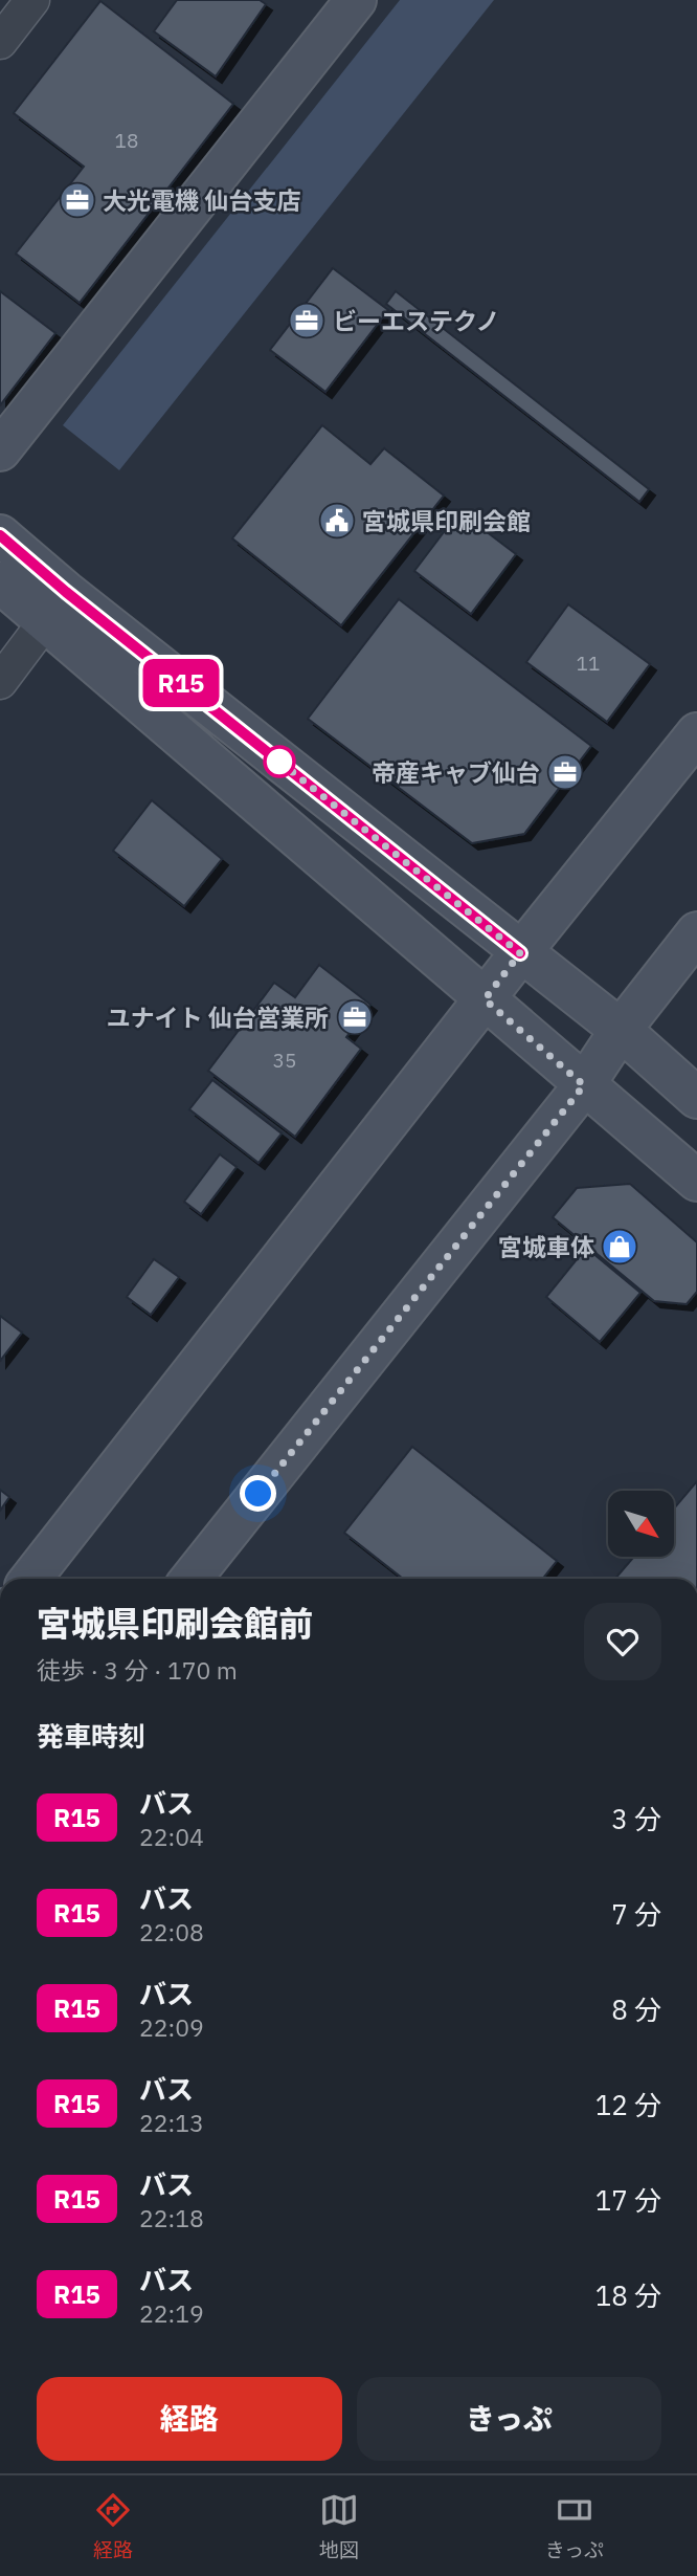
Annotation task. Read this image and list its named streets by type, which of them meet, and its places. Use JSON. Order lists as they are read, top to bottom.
{
  "places": {
    "office": [
      "大光電機 仙台支店",
      "ビーエステクノ",
      "帝産キャブ仙台",
      "ユナイト 仙台営業所"
    ],
    "public building": ["宮城県印刷会館"],
    "shop": ["宮城車体"]
  },
  "lines": ["bus line R15"],
  "house_numbers": ["18", "11", "35"],
  "north": "bottom right",
  "page": {
    "on_map": "R15",
    "heading": [
      ["宮城県印刷会館前", "徒歩 · 3 分 · 170 m"],
      "発車時刻"
    ],
    "list": [
      {
        "mark": "R15",
        "name": "バス",
        "note": "22:04",
        "value": "3 分"
      },
      {
        "mark": "R15",
        "name": "バス",
        "note": "22:08",
        "value": "7 分"
      },
      {
        "mark": "R15",
        "name": "バス",
        "note": "22:09",
        "value": "8 分"
      },
      {
        "mark": "R15",
        "name": "バス",
        "note": "22:13",
        "value": "12 分"
      },
      {
        "mark": "R15",
        "name": "バス",
        "note": "22:18",
        "value": "17 分"
      },
      {
        "mark": "R15",
        "name": "バス",
        "note": "22:19",
        "value": "18 分"
      }
    ],
    "buttons": ["経路", "きっぷ"],
    "tabs": ["経路", "地図", "きっぷ"]
  }
}
